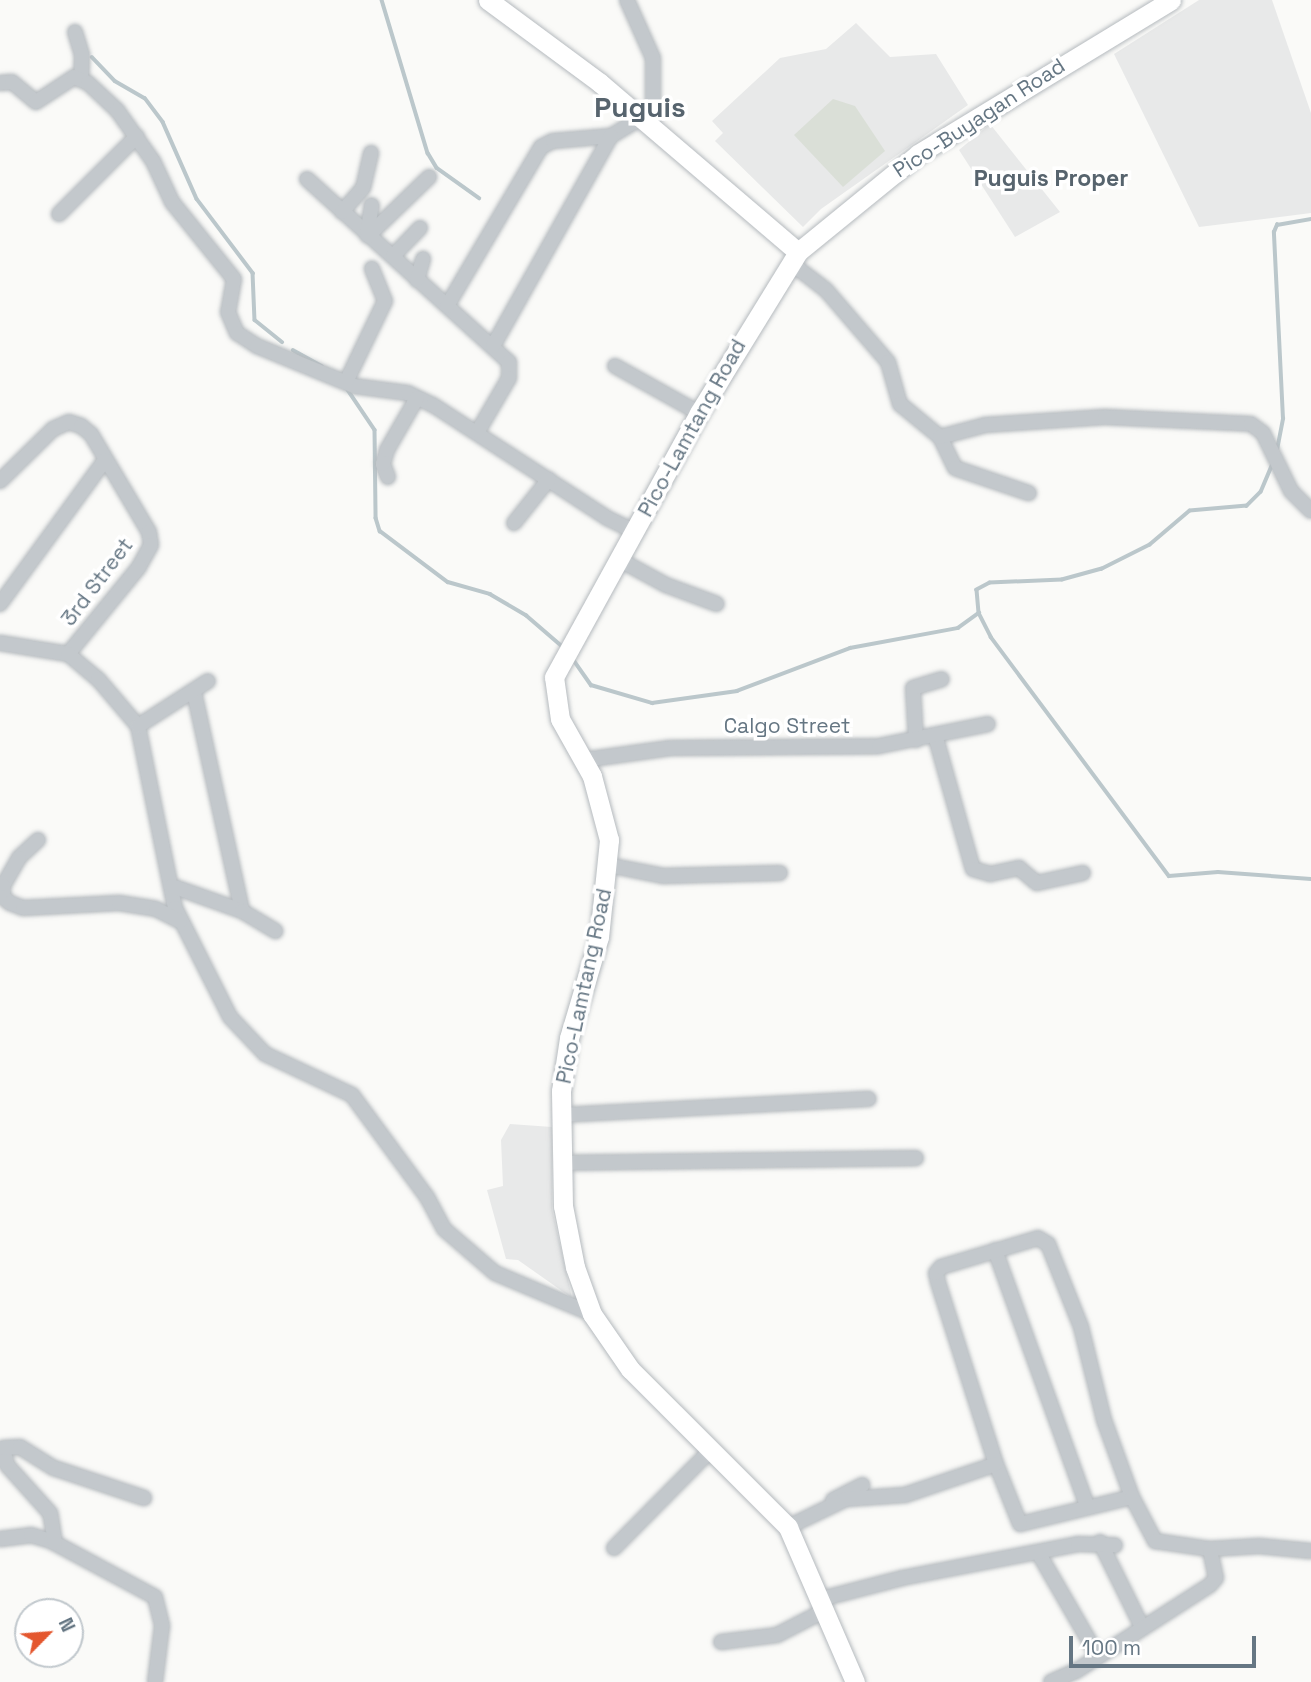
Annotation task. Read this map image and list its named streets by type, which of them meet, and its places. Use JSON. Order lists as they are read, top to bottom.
{
  "streets": {
    "main road": ["Pico-Buyagan Road", "Pico-Lamtang Road"],
    "street": ["3rd Street", "Calgo Street"]
  },
  "crossings": [
    ["Pico-Buyagan Road", "Pico-Lamtang Road"],
    ["Pico-Lamtang Road", "Calgo Street"]
  ],
  "districts": ["Puguis", "Puguis Proper"],
  "scale_bar": "100 m",
  "north": "top right"
}
